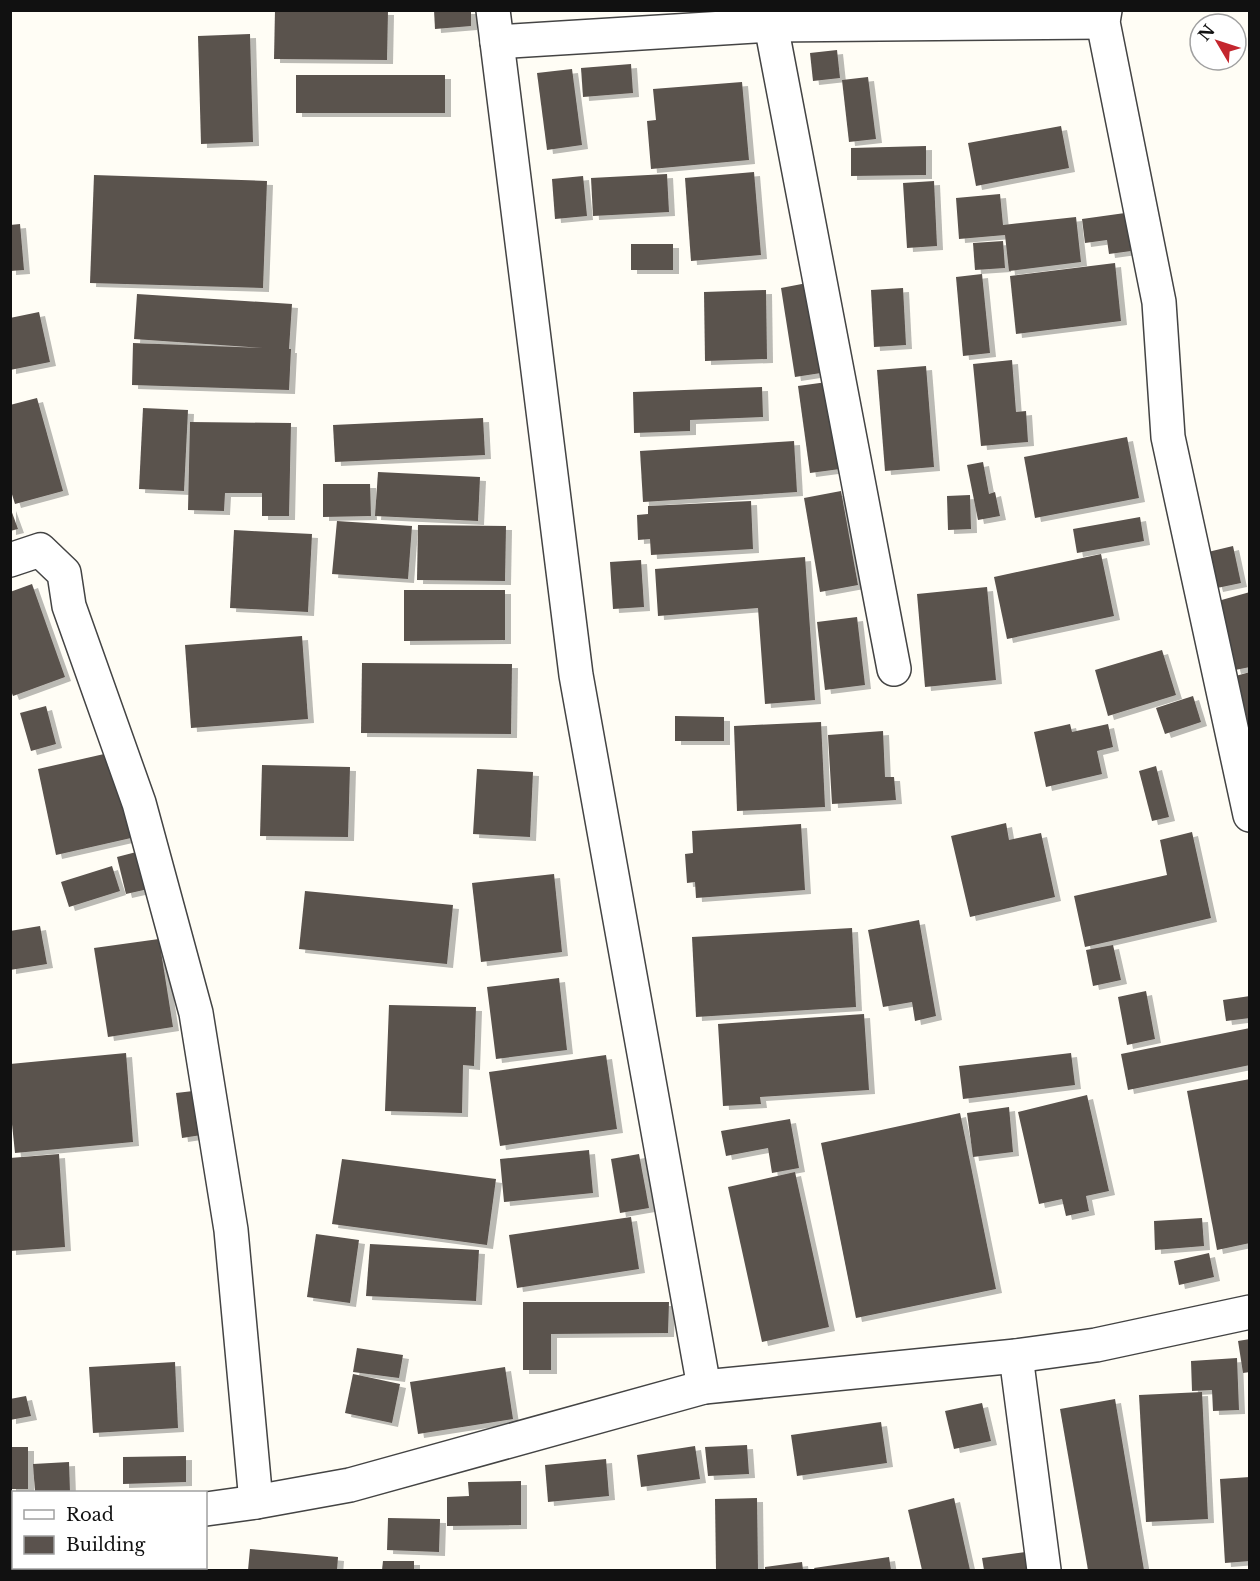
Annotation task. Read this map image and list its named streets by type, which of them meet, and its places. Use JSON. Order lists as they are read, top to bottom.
{
  "legend": ["Road", "Building"],
  "north": "top left"
}
